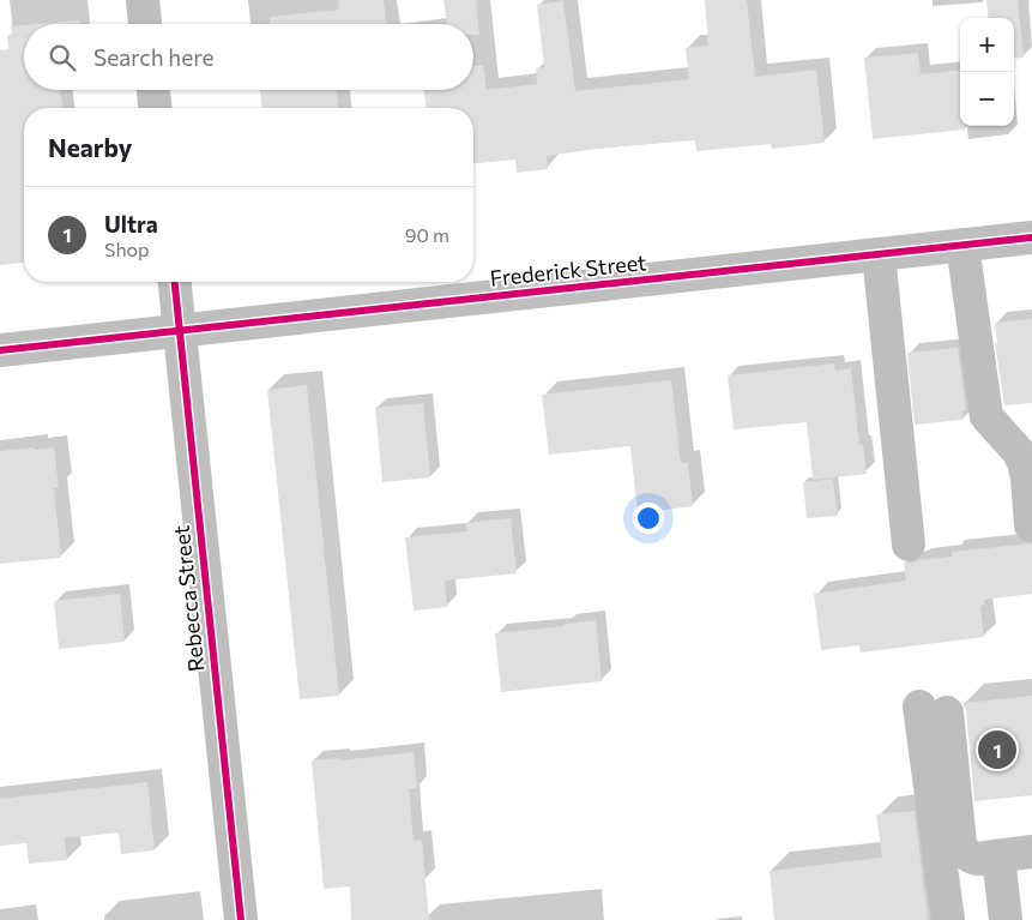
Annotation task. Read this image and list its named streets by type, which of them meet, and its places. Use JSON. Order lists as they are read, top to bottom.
{
  "streets": {
    "street": ["Frederick Street", "Rebecca Street"]
  },
  "crossings": [
    ["Frederick Street", "Rebecca Street"]
  ],
  "page": {
    "map_buttons": ["+", "−"],
    "search": "Search here",
    "heading": "Nearby",
    "list": [
      {
        "mark": "1",
        "name": "Ultra",
        "note": "Shop",
        "value": "90 m"
      }
    ],
    "pins": "1"
  }
}
